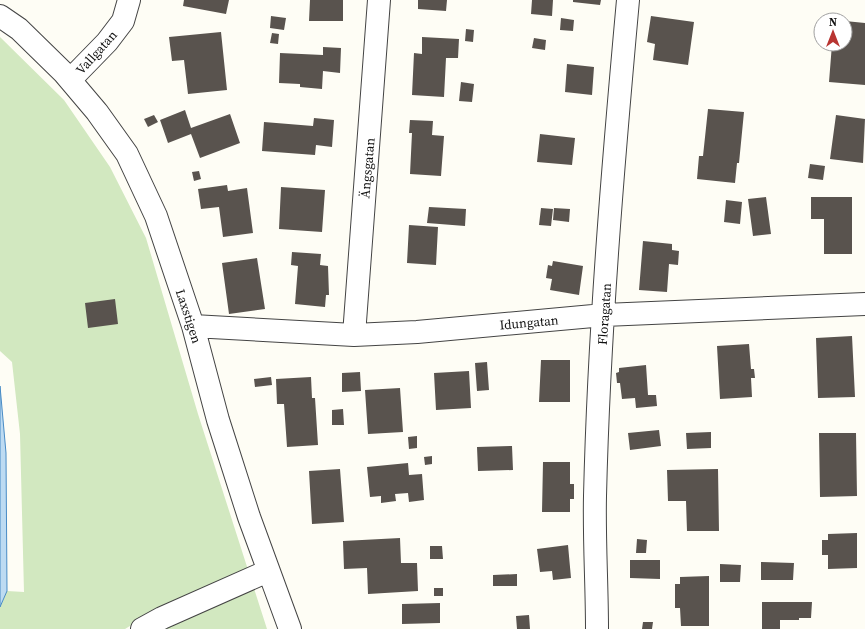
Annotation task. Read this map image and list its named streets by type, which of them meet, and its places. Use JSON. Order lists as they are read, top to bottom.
{
  "streets": {
    "street": [
      "Vallgatan",
      "Ängsgatan",
      "Floragatan",
      "Laxstigen",
      "Idungatan"
    ]
  },
  "crossings": [
    ["Vallgatan", "Laxstigen"],
    ["Ängsgatan", "Idungatan"],
    ["Floragatan", "Idungatan"],
    ["Laxstigen", "Idungatan"]
  ],
  "north": "top"
}
